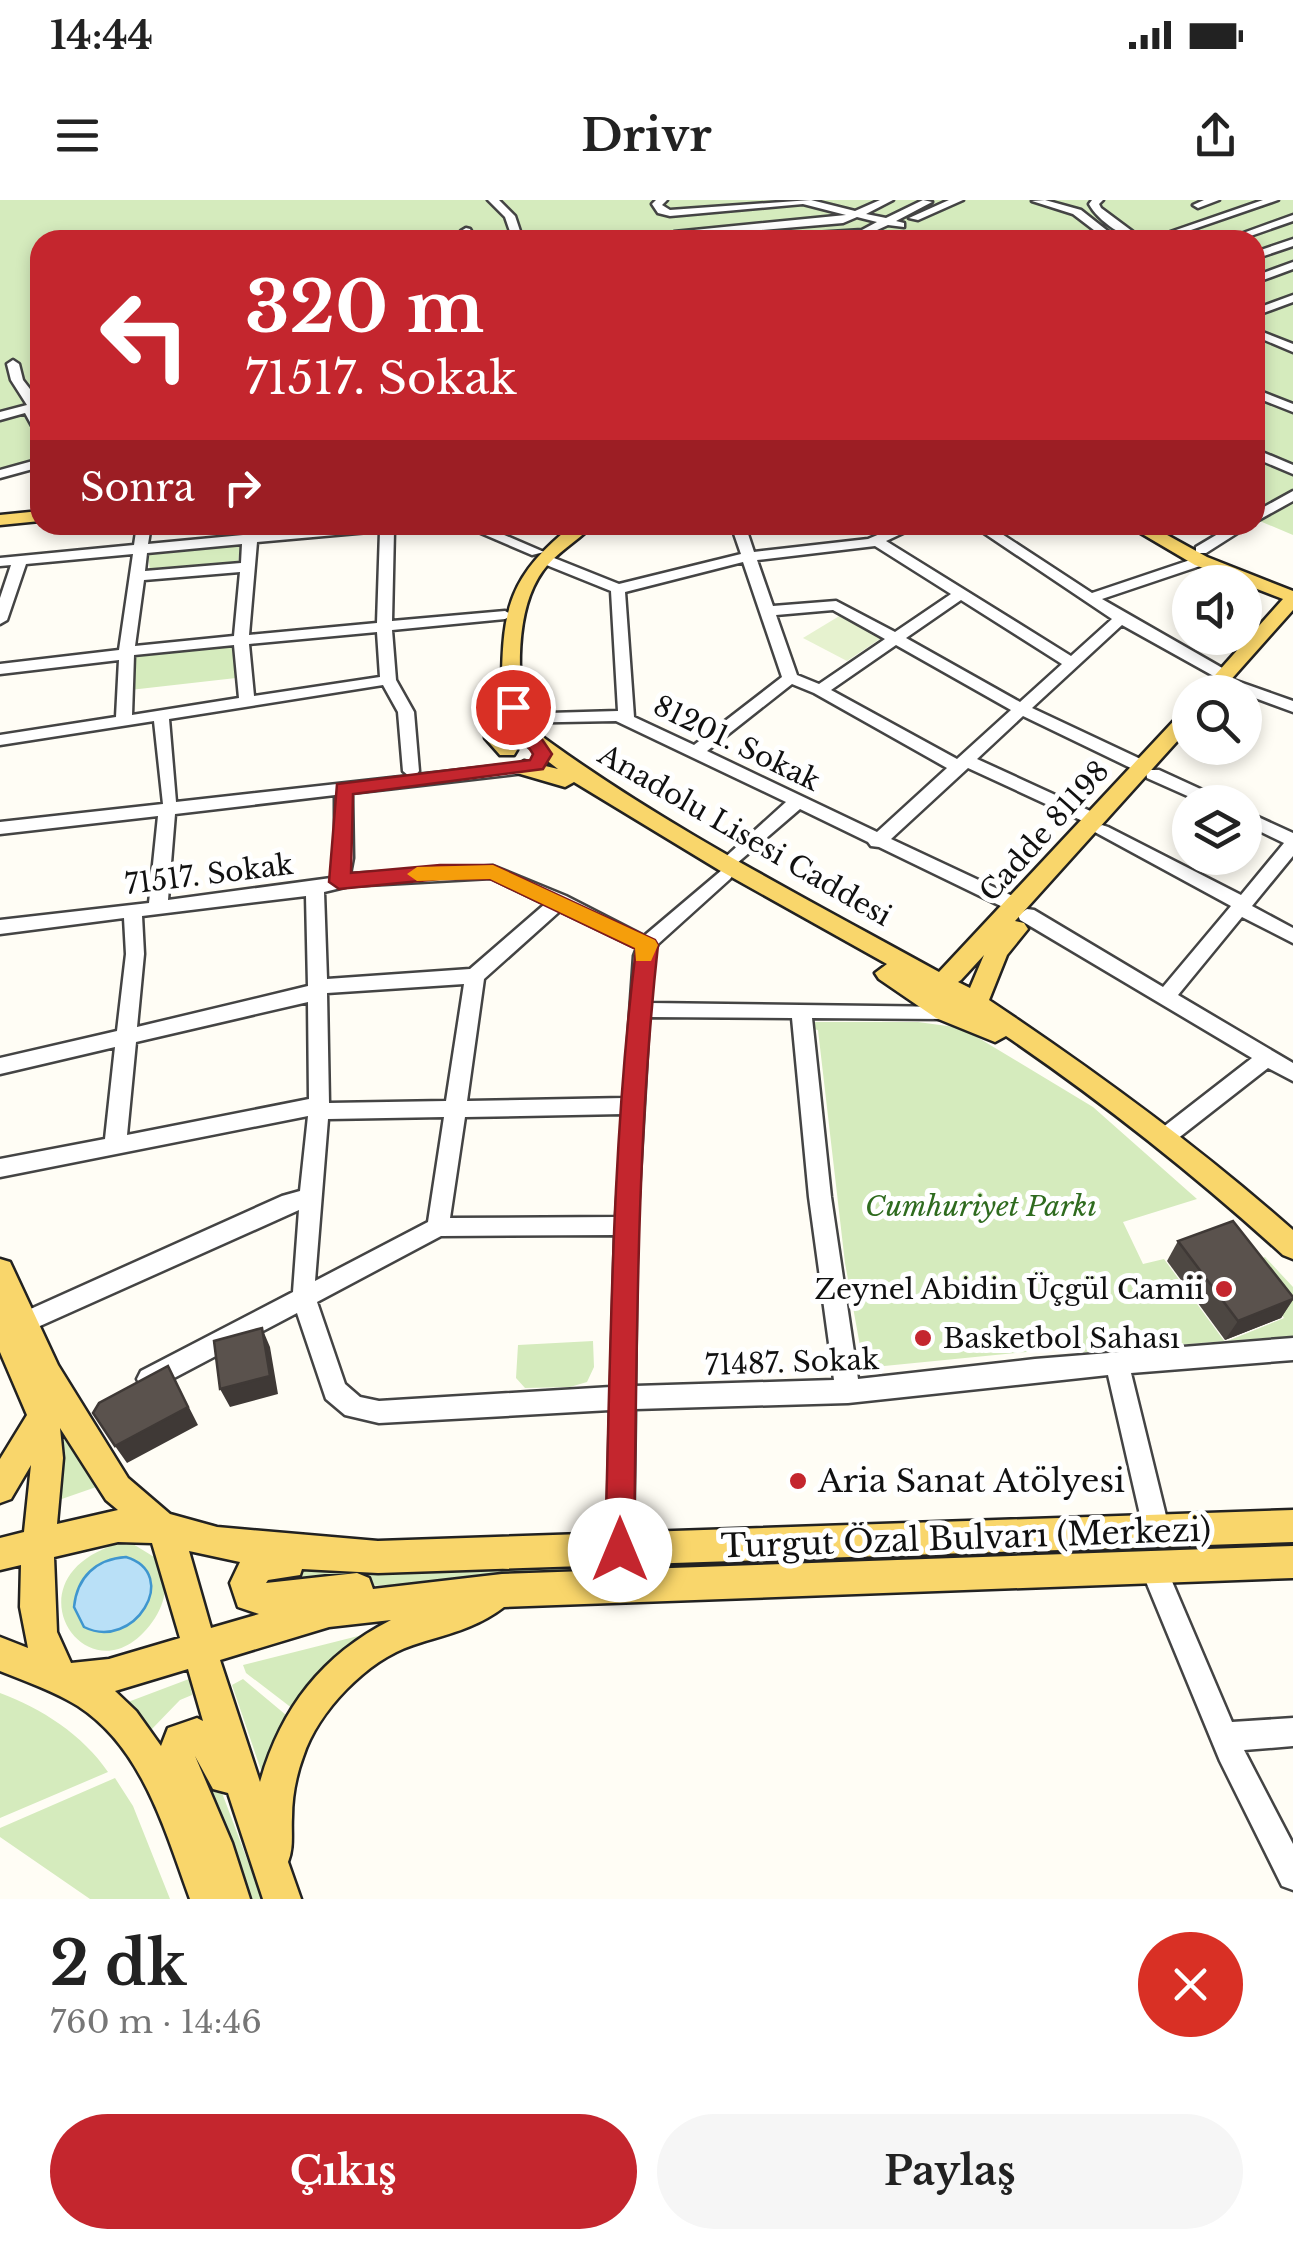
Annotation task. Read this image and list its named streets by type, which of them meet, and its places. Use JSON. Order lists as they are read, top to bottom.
{
  "streets": {
    "main road": ["Cadde 81198", "Anadolu Lisesi Caddesi", "Turgut Özal Bulvarı (Merkezi)"],
    "street": ["81201. Sokak", "71517. Sokak", "71487. Sokak"]
  },
  "crossings": [
    ["81201. Sokak", "Cadde 81198"],
    ["Cadde 81198", "Anadolu Lisesi Caddesi"]
  ],
  "parks": ["Cumhuriyet Parkı"],
  "places": ["Zeynel Abidin Üçgül Camii", "Basketbol Sahası", "Aria Sanat Atölyesi"],
  "page": {
    "status": "14:44",
    "header": "Drivr",
    "turn": ["320 m", "71517. Sokak"],
    "then": "Sonra",
    "heading": ["2 dk", "760 m · 14:46"],
    "buttons": ["Çıkış", "Paylaş"]
  }
}
